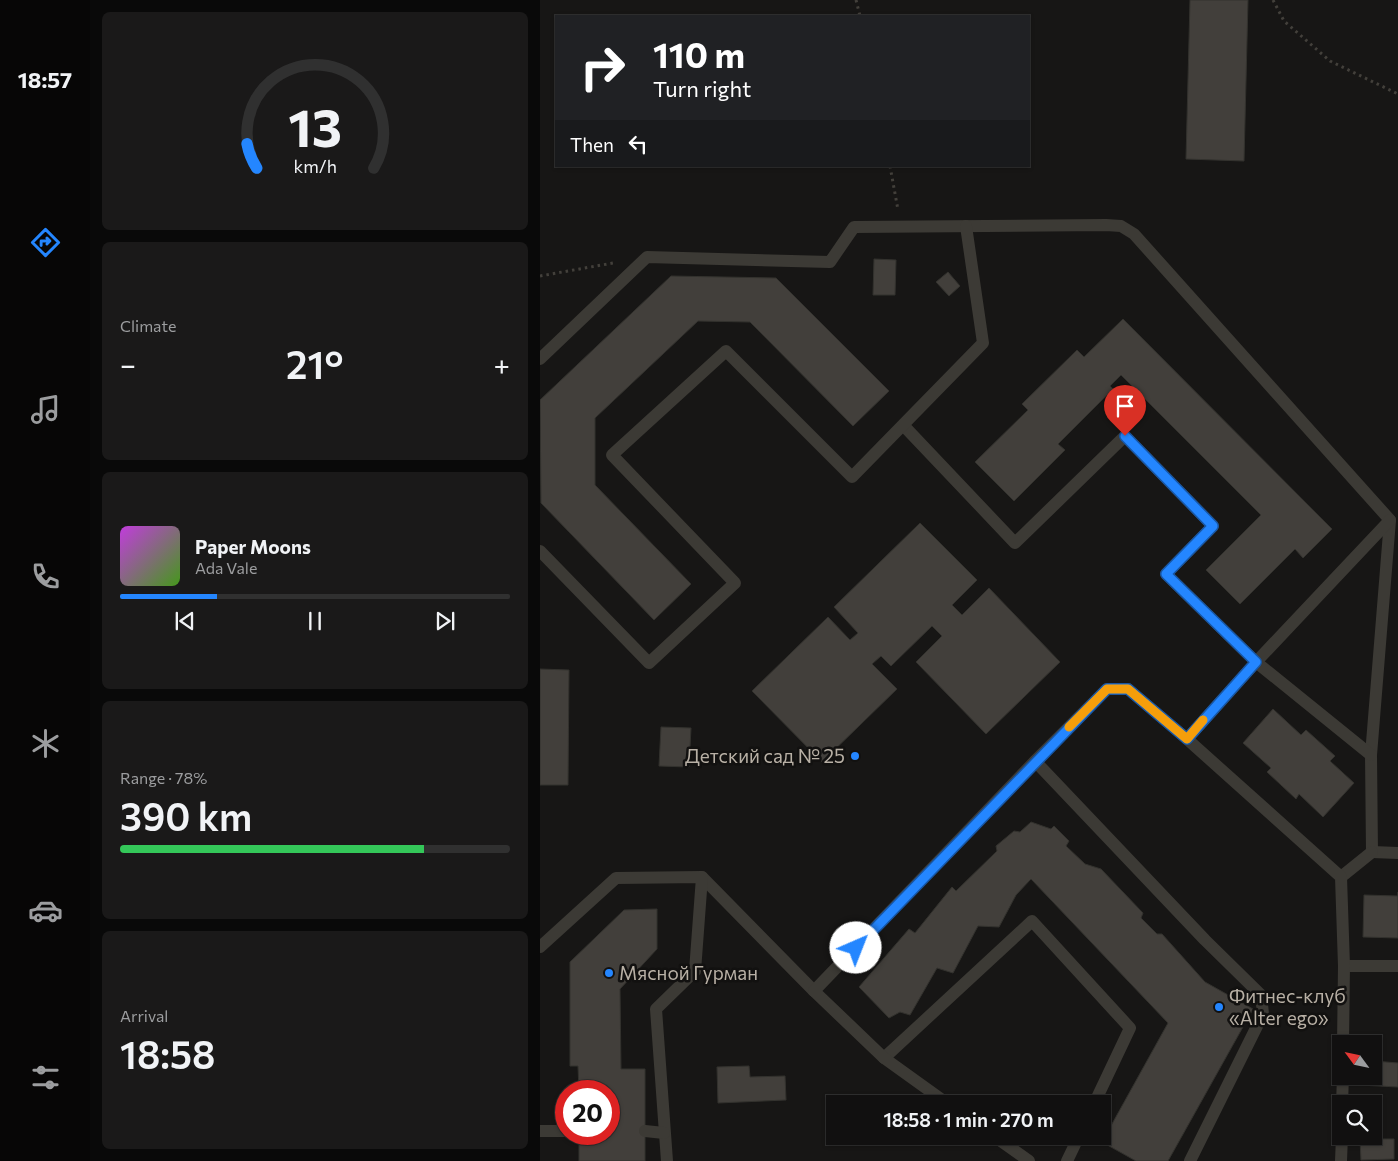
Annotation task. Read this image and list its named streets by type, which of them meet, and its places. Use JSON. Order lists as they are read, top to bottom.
{
  "places": ["Детский сад № 25", "Мясной Гурман", "Фитнес-клуб «Alter ego»"],
  "north": "top left",
  "page": {
    "tabs": "18:57",
    "turn": ["110 m", "Turn right"],
    "then": "Then",
    "tile": [
      "Climate",
      ["Range · 78%", "390 km"],
      ["Arrival", "18:58"]
    ],
    "heat": ["−", "21°", "+"],
    "song": ["Paper Moons", "Ada Vale"],
    "limit": "20",
    "trip": "18:58 · 1 min · 270 m",
    "gauge": ["13", "km/h"]
  }
}
